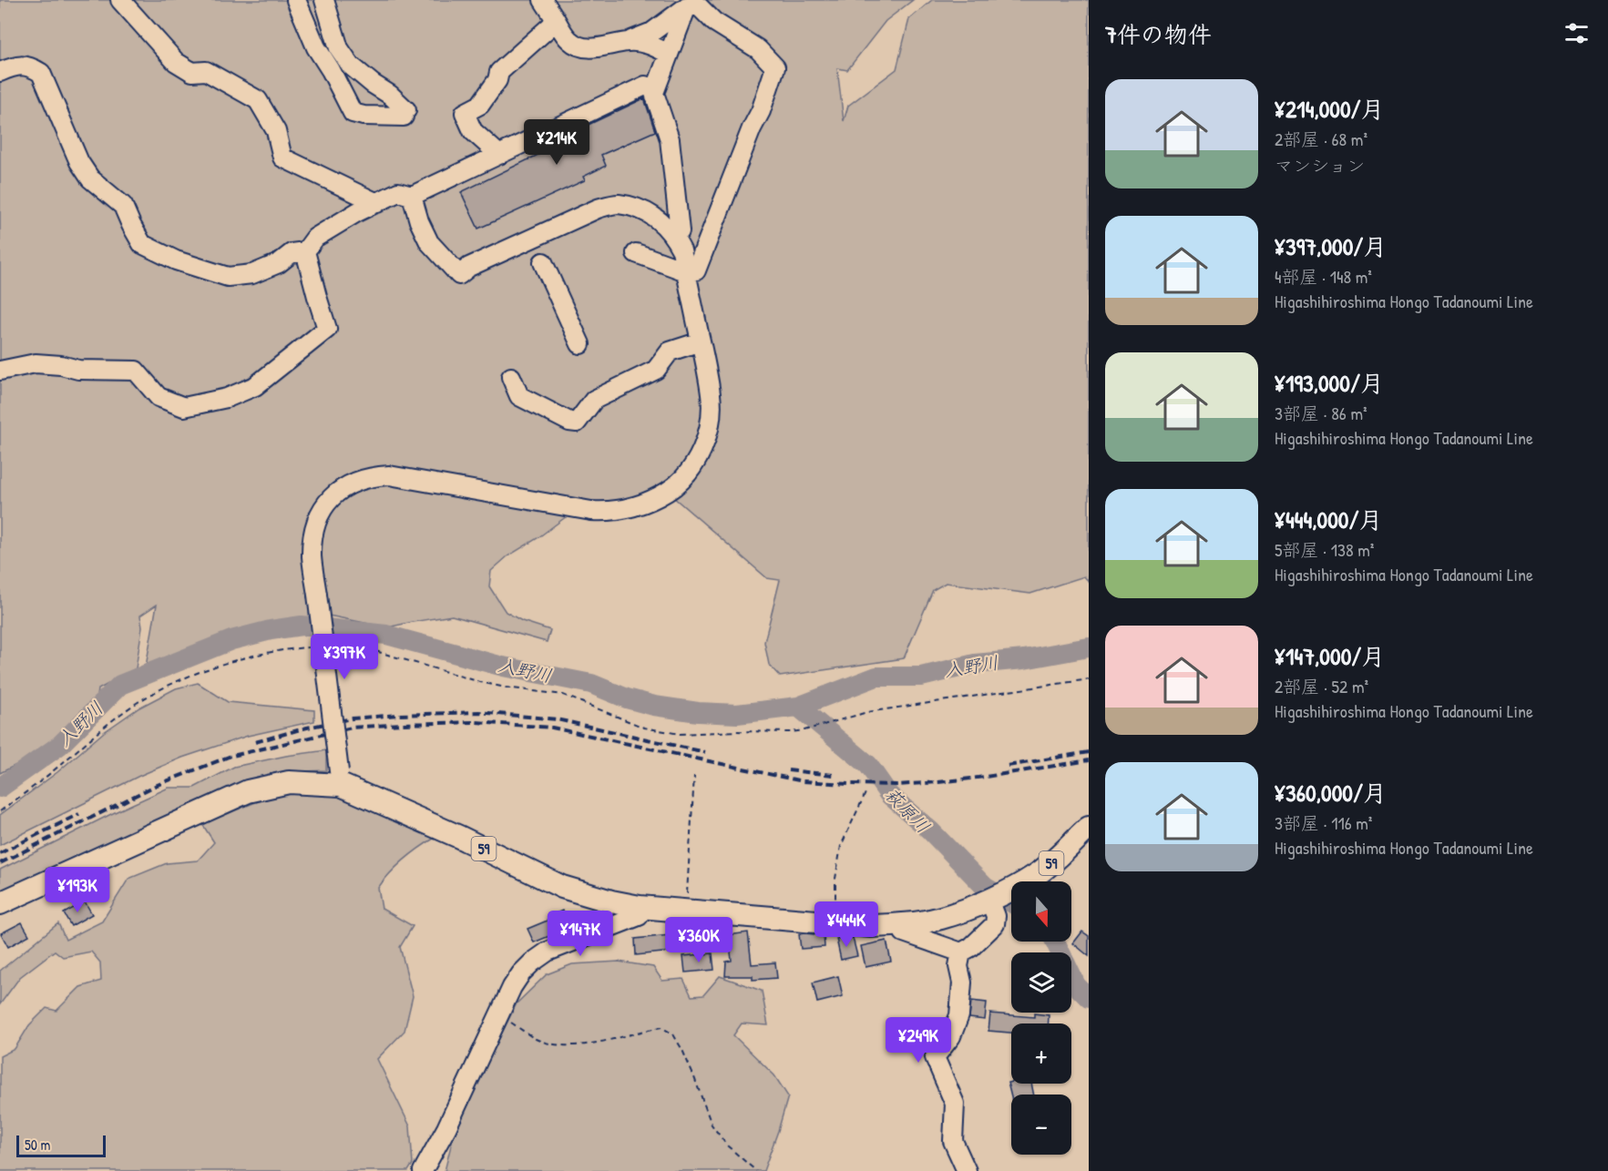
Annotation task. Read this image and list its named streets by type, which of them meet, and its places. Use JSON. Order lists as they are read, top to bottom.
{
  "streets": {
    "main road": ["59"]
  },
  "water": ["入野川", "萩原川"],
  "scale_bar": "50 m",
  "north": "bottom",
  "page": {
    "heading": "7件の物件",
    "list": [
      {
        "name": "¥214,000/月",
        "note": "2部屋 · 68 m² · マンション"
      },
      {
        "name": "¥397,000/月",
        "note": "4部屋 · 148 m² · Higashihiroshima Hongo Tadanoumi Line"
      },
      {
        "name": "¥193,000/月",
        "note": "3部屋 · 86 m² · Higashihiroshima Hongo Tadanoumi Line"
      },
      {
        "name": "¥444,000/月",
        "note": "5部屋 · 138 m² · Higashihiroshima Hongo Tadanoumi Line"
      },
      {
        "name": "¥147,000/月",
        "note": "2部屋 · 52 m² · Higashihiroshima Hongo Tadanoumi Line"
      },
      {
        "name": "¥360,000/月",
        "note": "3部屋 · 116 m² · Higashihiroshima Hongo Tadanoumi Line"
      }
    ],
    "price": [
      "¥214K",
      "¥397K",
      "¥193K",
      "¥444K",
      "¥147K",
      "¥360K",
      "¥249K"
    ],
    "map_buttons": ["+", "−"],
    "scale": "50 m"
  }
}
